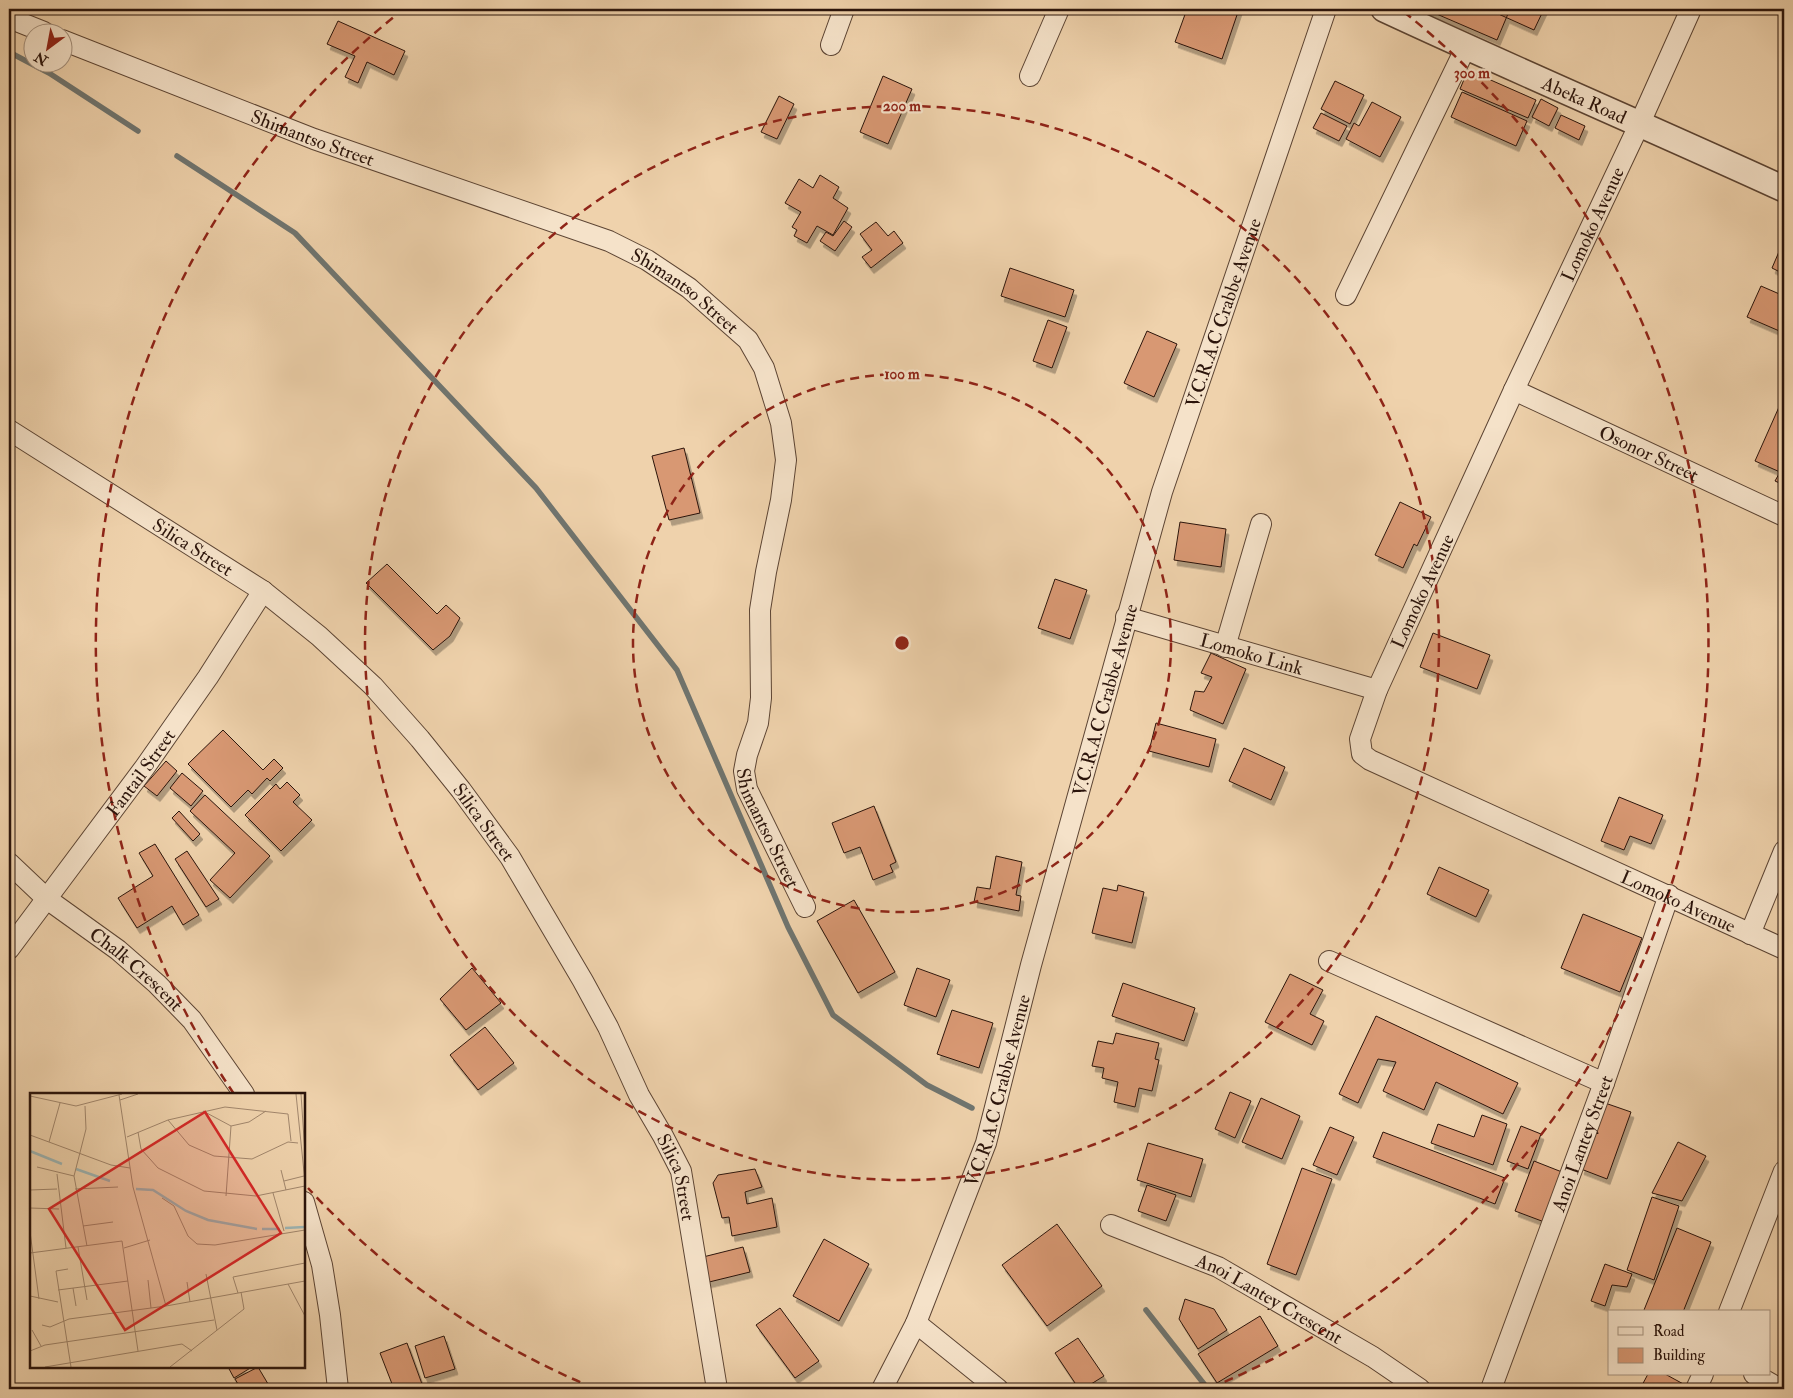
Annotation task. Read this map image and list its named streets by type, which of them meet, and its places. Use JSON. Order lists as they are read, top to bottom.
{
  "streets": {
    "street": [
      "Abeka Road",
      "Shimantso Street",
      "Lomoko Avenue",
      "V.C.R.A.C Crabbe Avenue",
      "Osonor Street",
      "Silica Street",
      "Lomoko Link",
      "Fantail Street",
      "Chalk Crescent",
      "Anoi Lantey Street",
      "Anoi Lantey Crescent"
    ]
  },
  "crossings": [
    ["Abeka Road", "Lomoko Avenue"],
    ["Lomoko Avenue", "Osonor Street"],
    ["Lomoko Avenue", "Lomoko Link"],
    ["Lomoko Avenue", "Anoi Lantey Street"],
    ["V.C.R.A.C Crabbe Avenue", "Lomoko Link"],
    ["Silica Street", "Fantail Street"],
    ["Fantail Street", "Chalk Crescent"]
  ],
  "legend": ["Road", "Building"],
  "north": "bottom left",
  "rings": ["300 m", "200 m", "100 m"]
}
